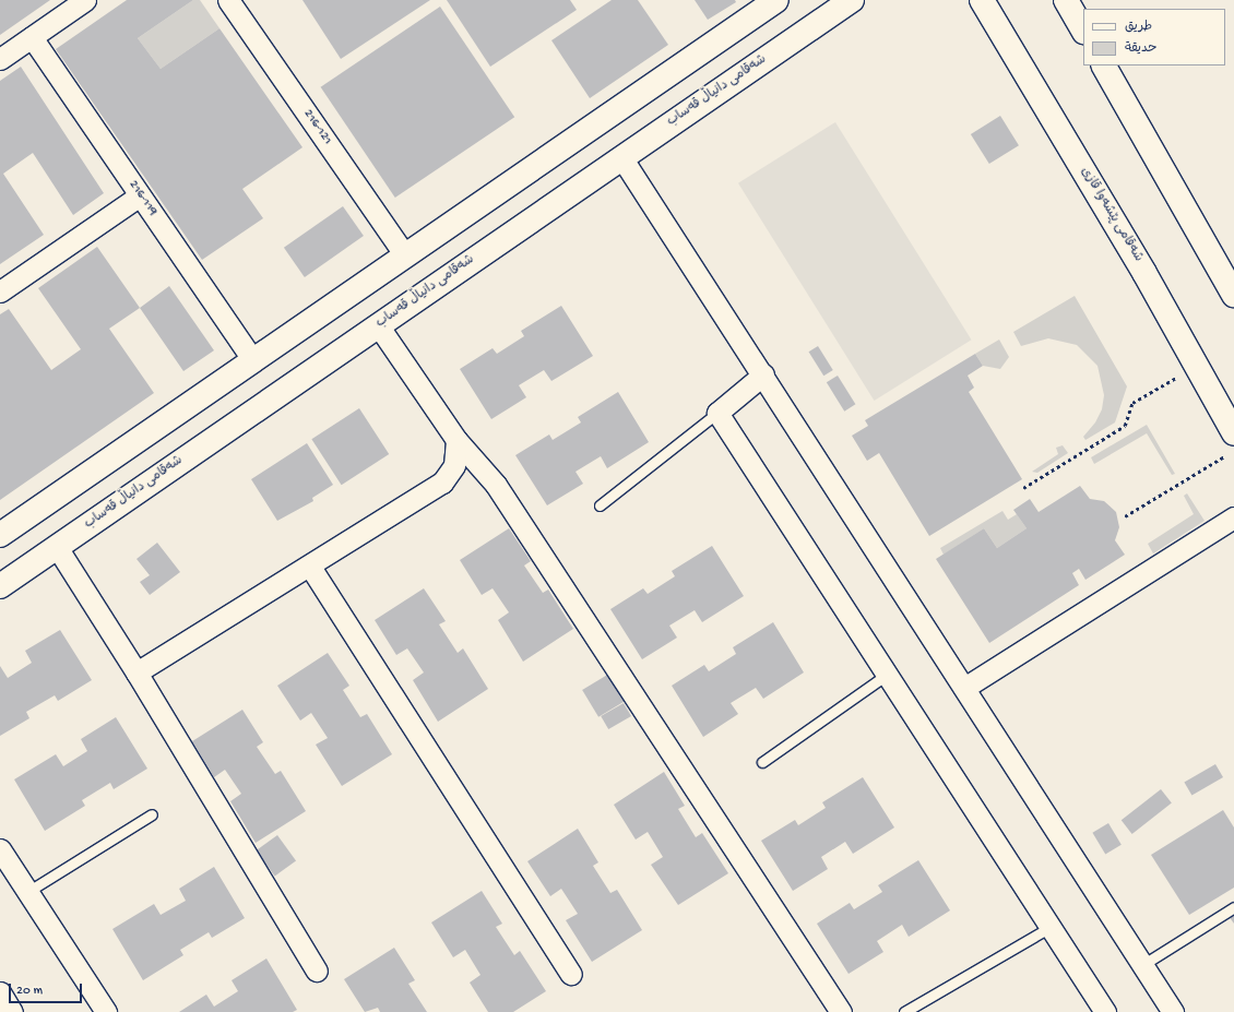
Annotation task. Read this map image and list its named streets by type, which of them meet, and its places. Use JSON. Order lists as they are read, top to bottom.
{
  "streets": {
    "main road": ["شەقامی دانیاڵ قەساب", "شەقامی پێشەوا قازی"],
    "street": ["216-121", "216-119"]
  },
  "legend": ["طريق", "حديقة"],
  "scale_bar": "20 m"
}
